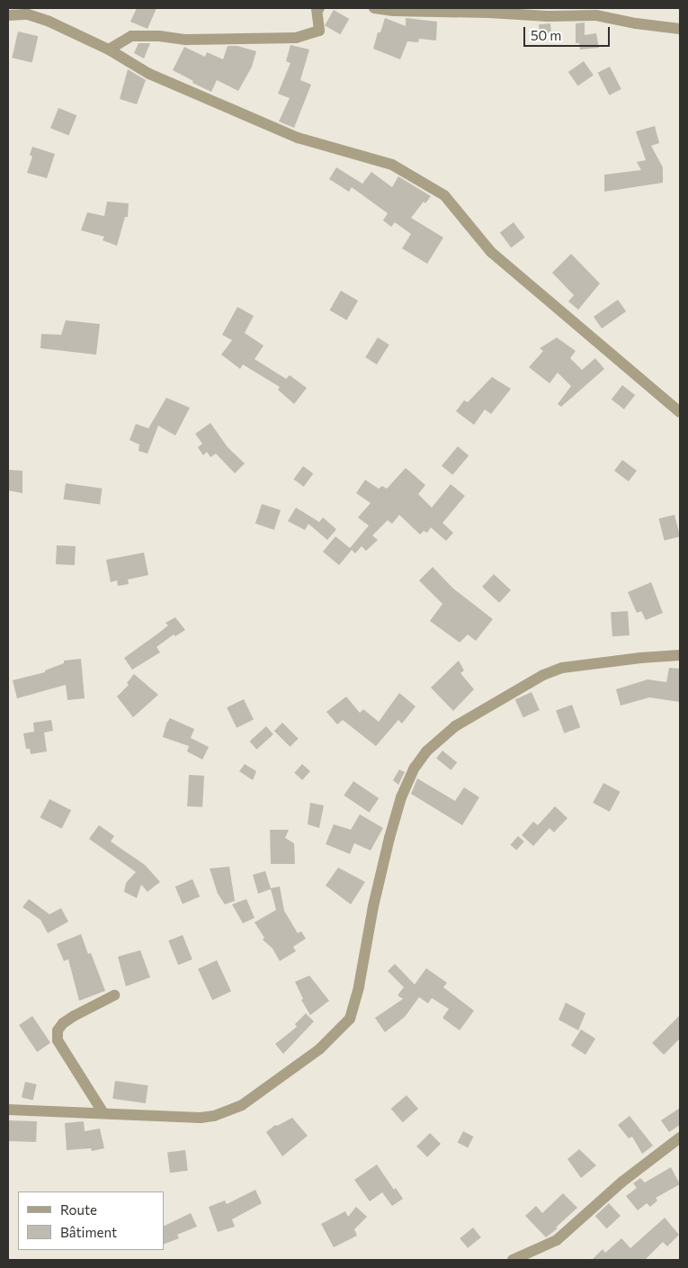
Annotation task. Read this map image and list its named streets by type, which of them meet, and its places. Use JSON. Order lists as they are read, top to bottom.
{
  "legend": ["Route", "Bâtiment"],
  "scale_bar": "50 m"
}
